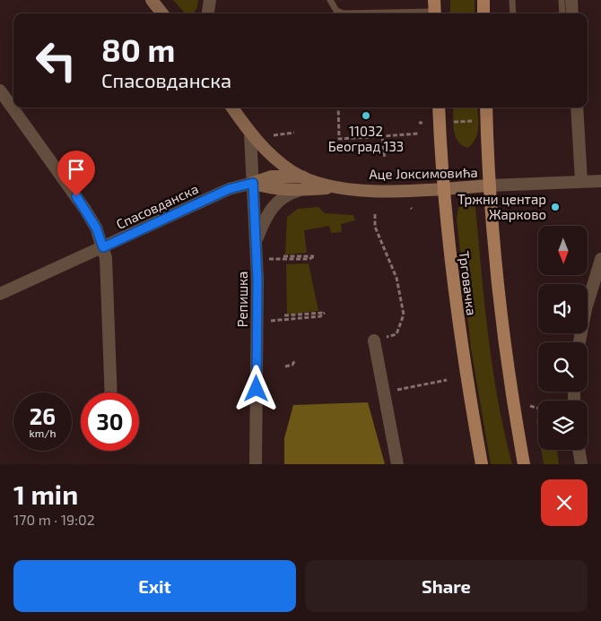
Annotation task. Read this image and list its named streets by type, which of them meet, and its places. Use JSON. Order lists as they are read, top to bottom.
{
  "streets": {
    "main road": ["Аце Јоксимовића", "Трговачка"],
    "street": ["Спасовданска", "Репишка"]
  },
  "crossings": [
    ["Аце Јоксимовића", "Трговачка"],
    ["Аце Јоксимовића", "Репишка"],
    ["Спасовданска", "Репишка"]
  ],
  "places": ["11032 Београд 133", "Тржни центар Жарково"],
  "north": "bottom",
  "page": {
    "turn": ["80 m", "Спасовданска"],
    "speed": "26 km/h",
    "limit": "30",
    "heading": ["1 min", "170 m · 19:02"],
    "buttons": ["Exit", "Share"]
  }
}
